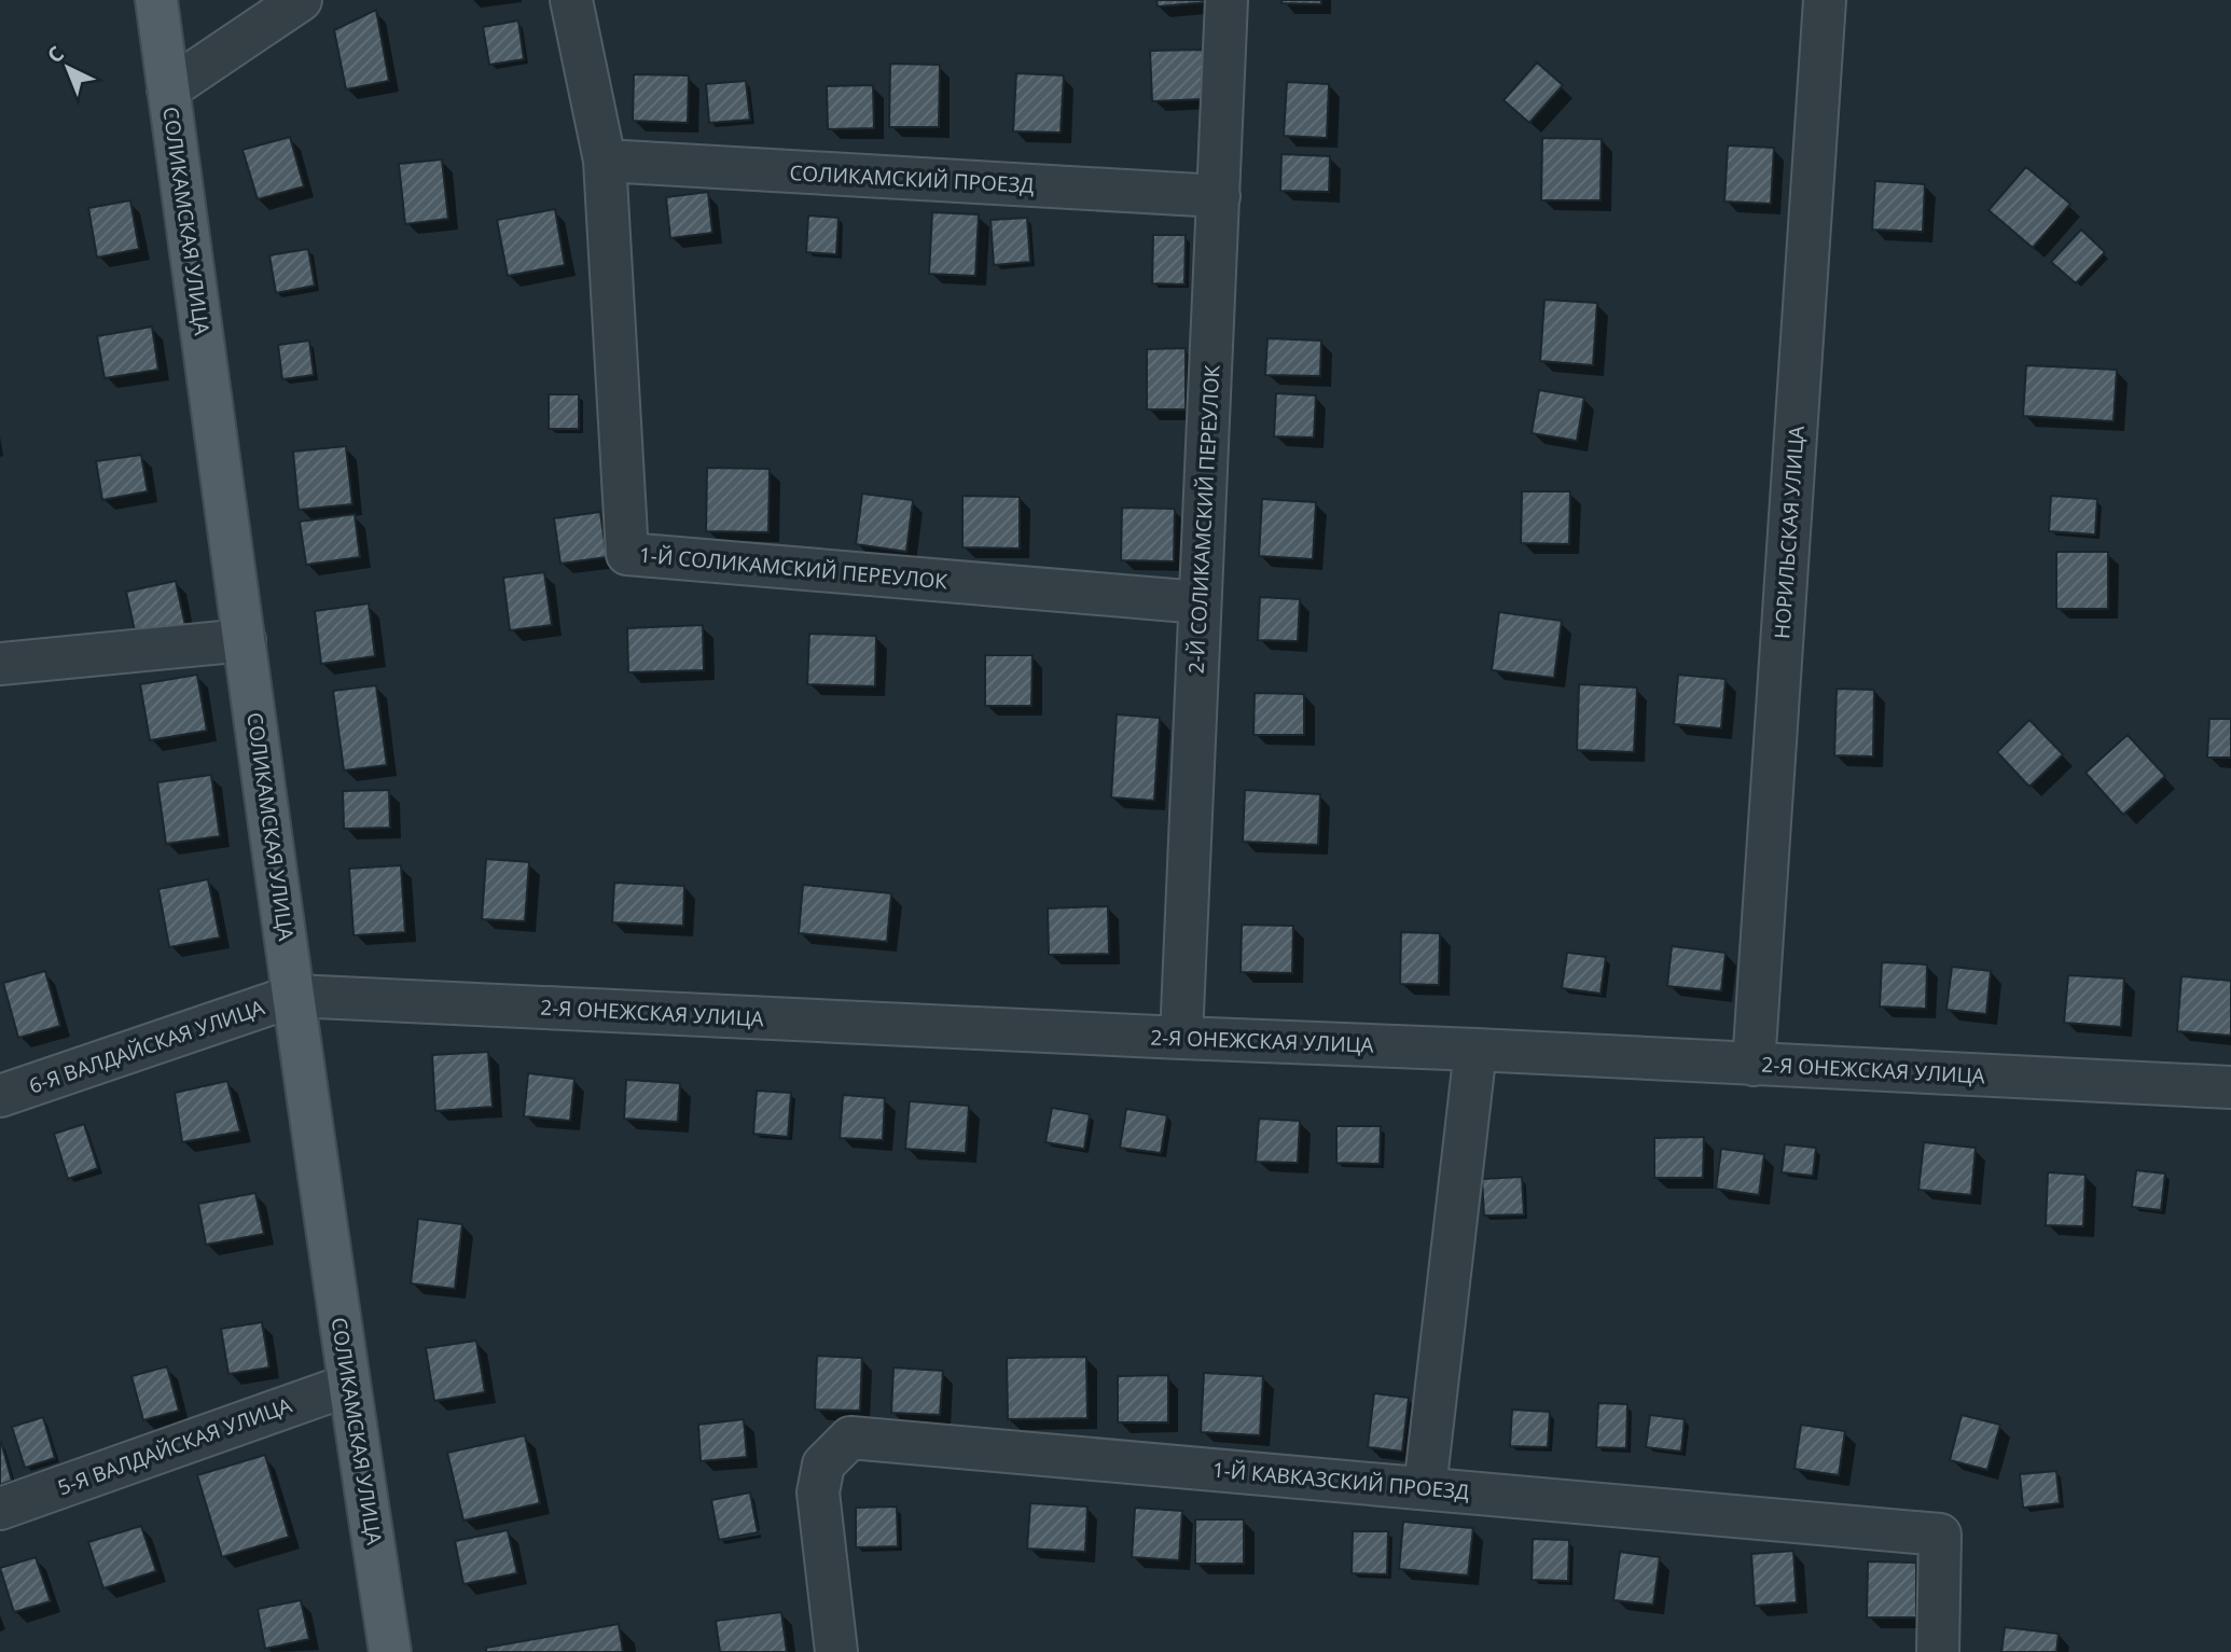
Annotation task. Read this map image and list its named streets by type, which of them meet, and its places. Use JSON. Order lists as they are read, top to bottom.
{
  "streets": {
    "main road": ["СОЛИКАМСКАЯ УЛИЦА"],
    "street": [
      "СОЛИКАМСКИЙ ПРОЕЗД",
      "2-Й СОЛИКАМСКИЙ ПЕРЕУЛОК",
      "НОРИЛЬСКАЯ УЛИЦА",
      "1-Й СОЛИКАМСКИЙ ПЕРЕУЛОК",
      "2-Я ОНЕЖСКАЯ УЛИЦА",
      "6-Я ВАЛДАЙСКАЯ УЛИЦА",
      "5-Я ВАЛДАЙСКАЯ УЛИЦА",
      "1-Й КАВКАЗСКИЙ ПРОЕЗД"
    ]
  },
  "crossings": [
    ["СОЛИКАМСКИЙ ПРОЕЗД", "2-Й СОЛИКАМСКИЙ ПЕРЕУЛОК"],
    ["СОЛИКАМСКИЙ ПРОЕЗД", "1-Й СОЛИКАМСКИЙ ПЕРЕУЛОК"],
    ["СОЛИКАМСКАЯ УЛИЦА", "2-Я ОНЕЖСКАЯ УЛИЦА"],
    ["СОЛИКАМСКАЯ УЛИЦА", "6-Я ВАЛДАЙСКАЯ УЛИЦА"],
    ["СОЛИКАМСКАЯ УЛИЦА", "5-Я ВАЛДАЙСКАЯ УЛИЦА"],
    ["2-Й СОЛИКАМСКИЙ ПЕРЕУЛОК", "1-Й СОЛИКАМСКИЙ ПЕРЕУЛОК"],
    ["2-Й СОЛИКАМСКИЙ ПЕРЕУЛОК", "2-Я ОНЕЖСКАЯ УЛИЦА"],
    ["НОРИЛЬСКАЯ УЛИЦА", "2-Я ОНЕЖСКАЯ УЛИЦА"],
    ["2-Я ОНЕЖСКАЯ УЛИЦА", "6-Я ВАЛДАЙСКАЯ УЛИЦА"]
  ],
  "north": "top left"
}
